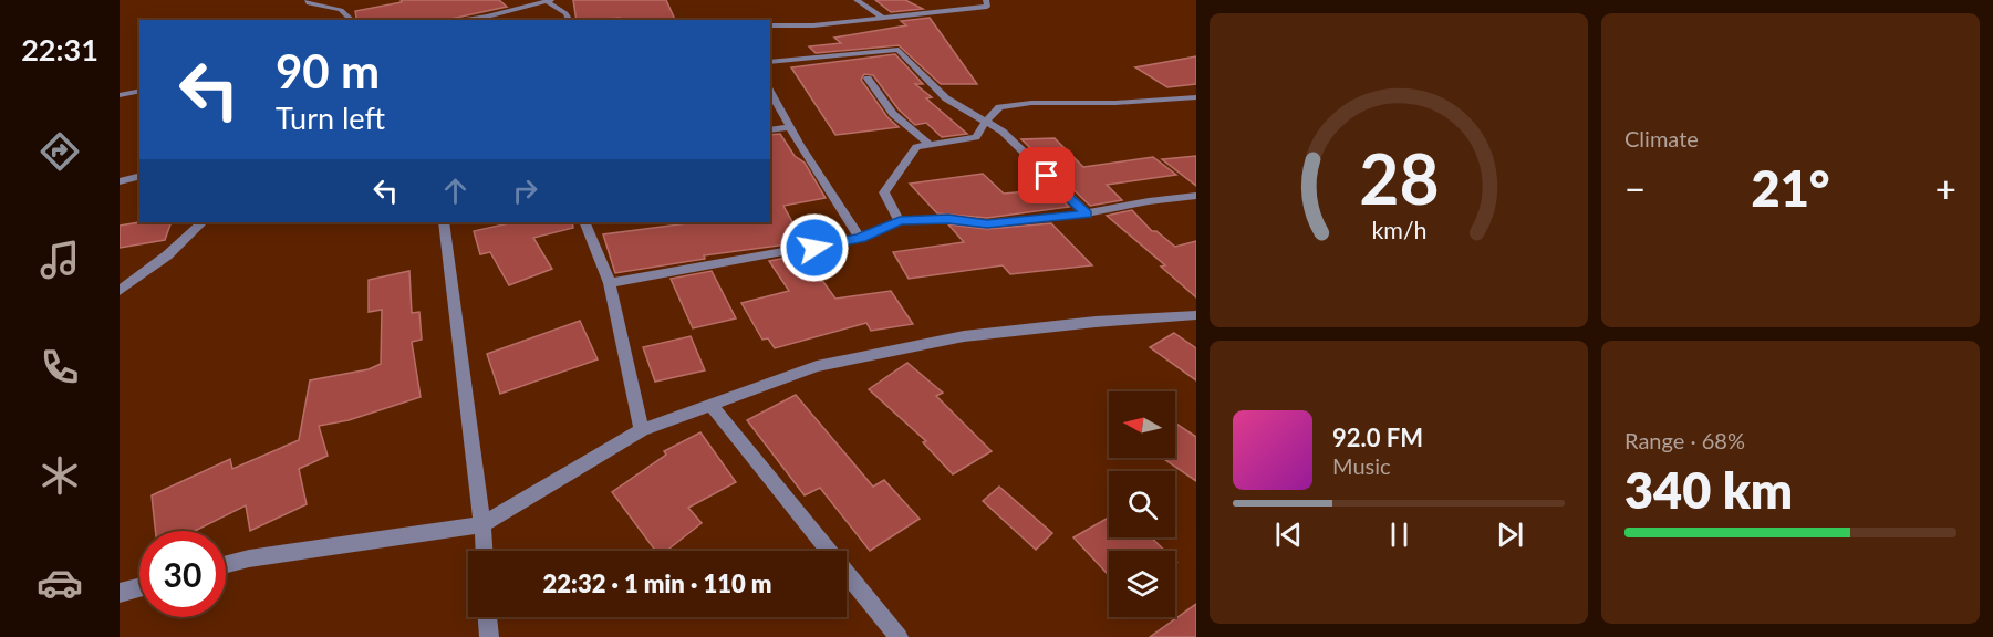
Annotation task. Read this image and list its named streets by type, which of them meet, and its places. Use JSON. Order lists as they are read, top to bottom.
{
  "north": "left",
  "page": {
    "tabs": "22:31",
    "tile": [
      "Climate",
      ["Range · 68%", "340 km"]
    ],
    "turn": ["90 m", "Turn left"],
    "heat": ["−", "21°", "+"],
    "song": ["92.0 FM", "Music"],
    "limit": "30",
    "trip": "22:32 · 1 min · 110 m",
    "gauge": ["28", "km/h"]
  }
}
